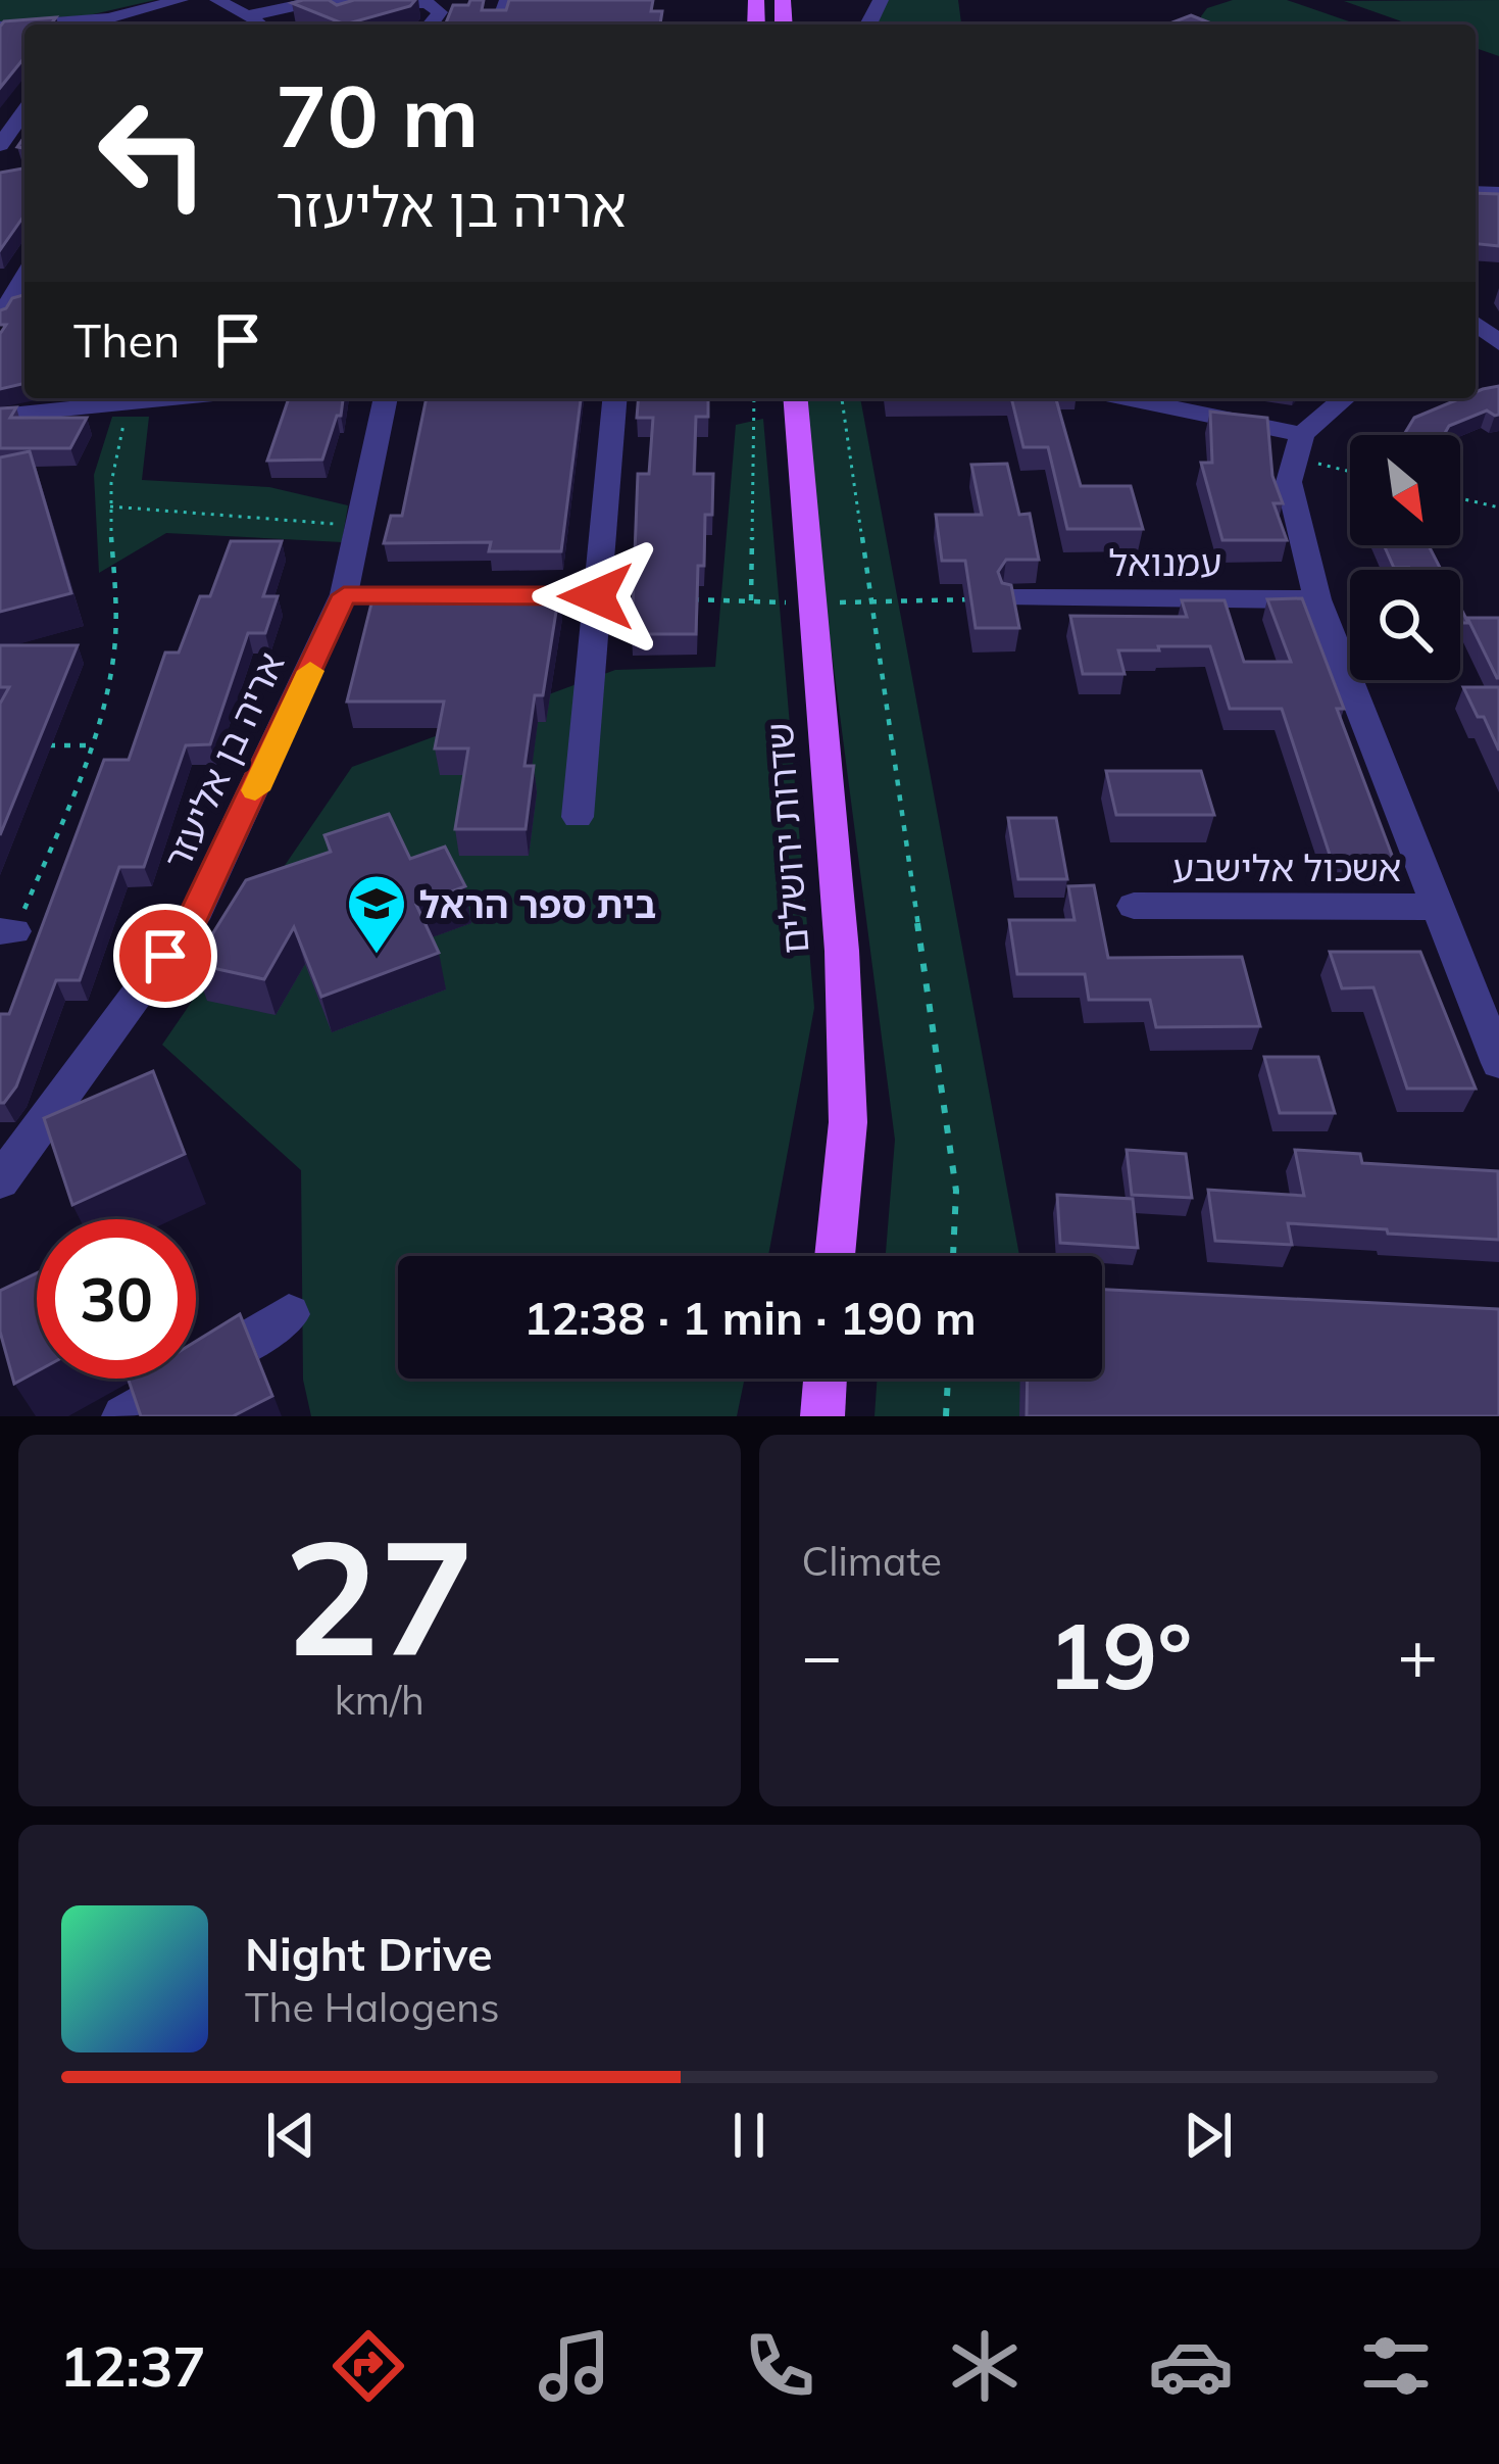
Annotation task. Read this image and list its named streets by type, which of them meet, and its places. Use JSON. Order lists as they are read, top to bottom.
{
  "streets": {
    "main road": ["שדרות ירושלים"],
    "street": ["עמנואל", "אריה בן אליעזר", "אשכול אלישבע"]
  },
  "places": {
    "school or university": ["בית ספר הראל"]
  },
  "north": "bottom right",
  "page": {
    "turn": ["70 m", "אריה בן אליעזר"],
    "then": "Then",
    "limit": "30",
    "trip": "12:38 · 1 min · 190 m",
    "tile": [
      ["27", "km/h"],
      "Climate"
    ],
    "heat": ["−", "19°", "+"],
    "song": ["Night Drive", "The Halogens"],
    "tabs": "12:37"
  }
}
